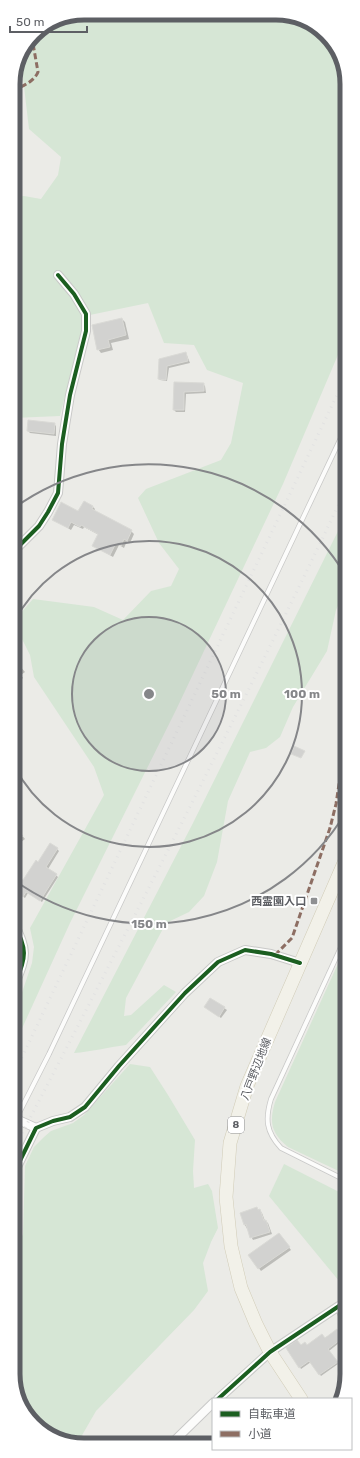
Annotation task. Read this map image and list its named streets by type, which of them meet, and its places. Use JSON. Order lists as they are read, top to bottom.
{
  "streets": {
    "main road": ["八戸野辺地線", "8"]
  },
  "places": {
    "transit": ["西霊園入口"]
  },
  "legend": ["自転車道", "小道"],
  "scale_bar": "50 m",
  "rings": ["50 m", "100 m", "150 m"]
}
